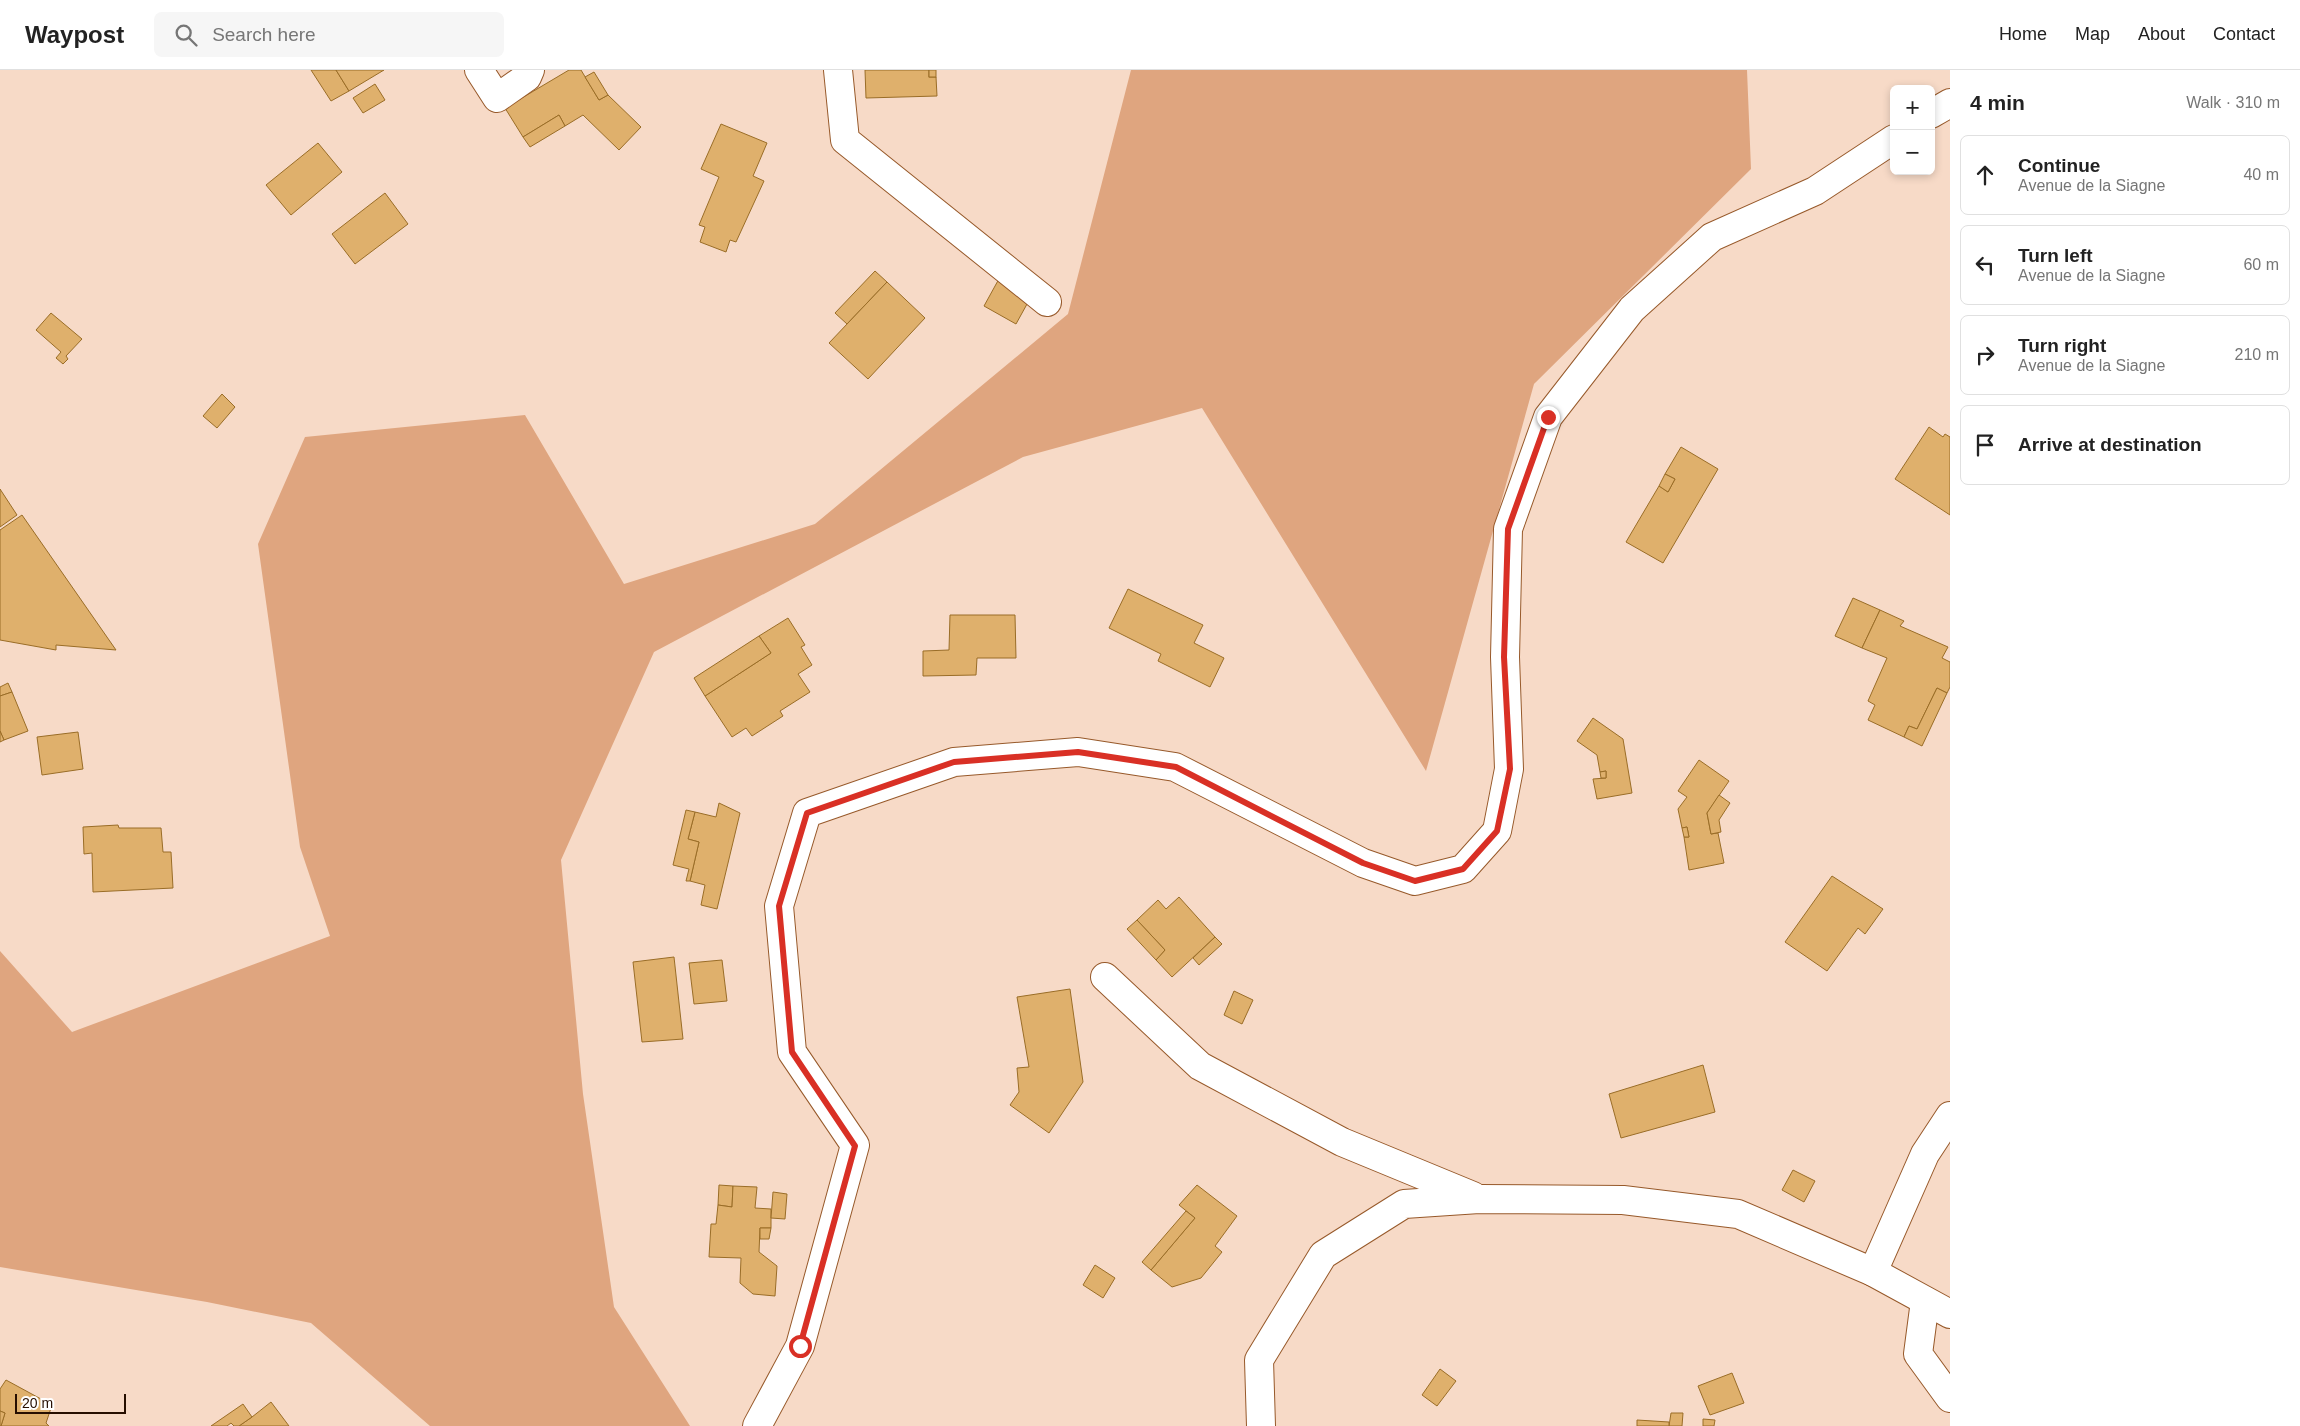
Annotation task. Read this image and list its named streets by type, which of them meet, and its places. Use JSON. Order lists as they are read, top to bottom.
{
  "scale_bar": "20 m",
  "page": {
    "header": "Waypost",
    "search": "Search here",
    "nav": [
      "Home",
      "Map",
      "About",
      "Contact"
    ],
    "heading": ["4 min", "Walk · 310 m"],
    "map_buttons": ["+", "−"],
    "list": [
      ["Continue", "Avenue de la Siagne", "40 m"],
      ["Turn left", "Avenue de la Siagne", "60 m"],
      ["Turn right", "Avenue de la Siagne", "210 m"],
      "Arrive at destination"
    ],
    "scale": "20 m"
  }
}
